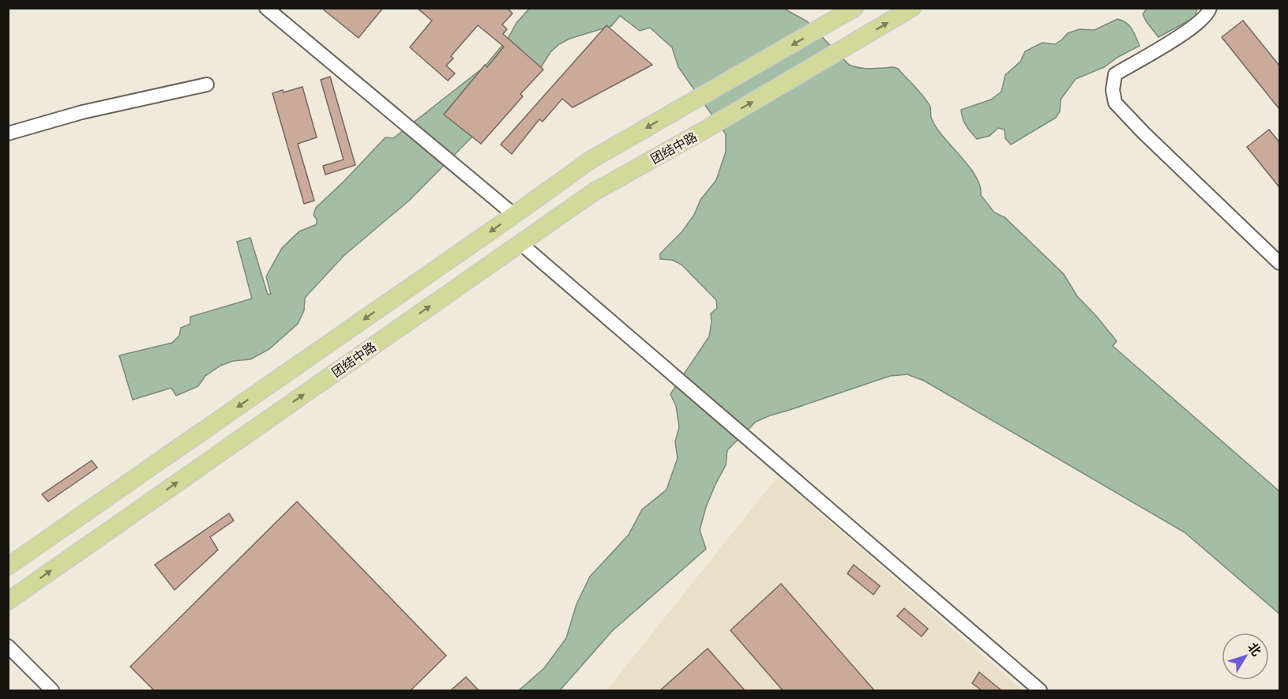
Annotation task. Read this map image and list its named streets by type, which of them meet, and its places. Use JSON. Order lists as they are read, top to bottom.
{
  "streets": {
    "main road": ["团结中路"]
  },
  "north": "top right"
}
